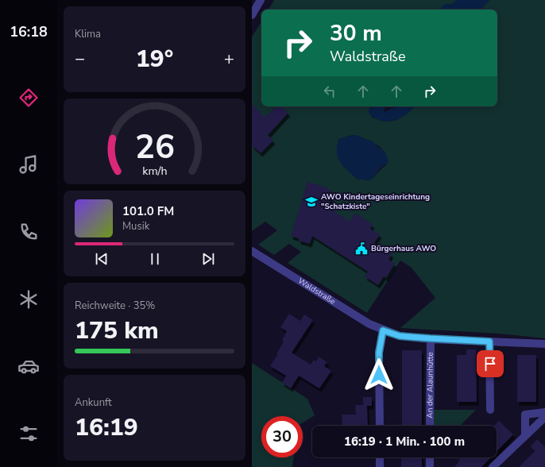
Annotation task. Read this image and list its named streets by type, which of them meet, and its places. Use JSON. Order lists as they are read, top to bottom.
{
  "streets": {
    "street": ["Waldstraße", "An der Alaunhütte"]
  },
  "crossings": [
    ["Waldstraße", "An der Alaunhütte"]
  ],
  "places": {
    "school or university": ["AWO Kindertageseinrichtung \"Schatzkiste\""],
    "public building": ["Bürgerhaus AWO"]
  },
  "page": {
    "tabs": "16:18",
    "tile": [
      "Klima",
      ["Reichweite · 35%", "175 km"],
      ["Ankunft", "16:19"]
    ],
    "turn": ["30 m", "Waldstraße"],
    "heat": ["−", "19°", "+"],
    "song": ["101.0 FM", "Musik"],
    "limit": "30",
    "trip": "16:19 · 1 Min. · 100 m",
    "gauge": ["26", "km/h"]
  }
}
